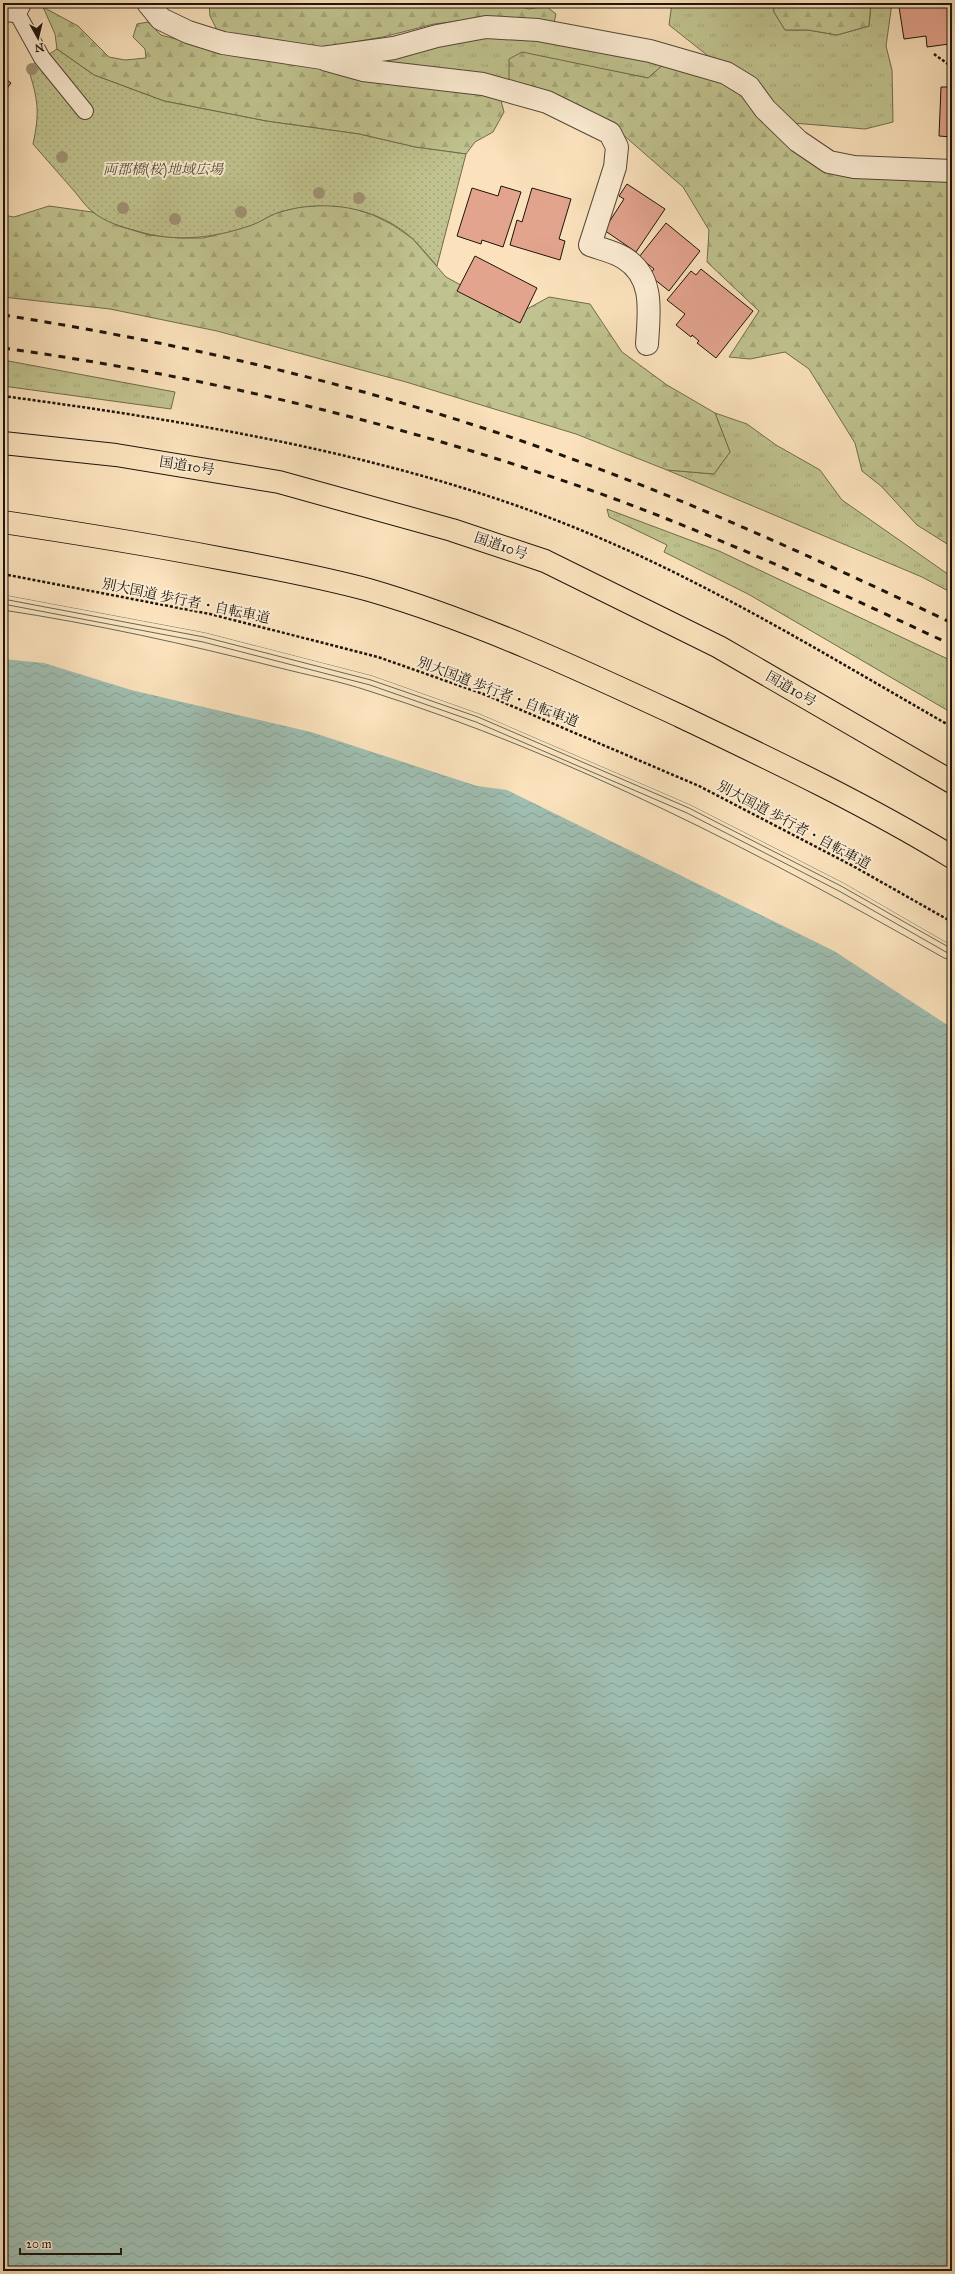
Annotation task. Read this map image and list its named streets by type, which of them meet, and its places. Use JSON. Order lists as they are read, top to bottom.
{
  "streets": {
    "highway": ["国道10号"],
    "path": ["別大国道 歩行者・自転車道"]
  },
  "parks": ["両郡橋(桜)地域広場"],
  "scale_bar": "20 m",
  "north": "bottom"
}
